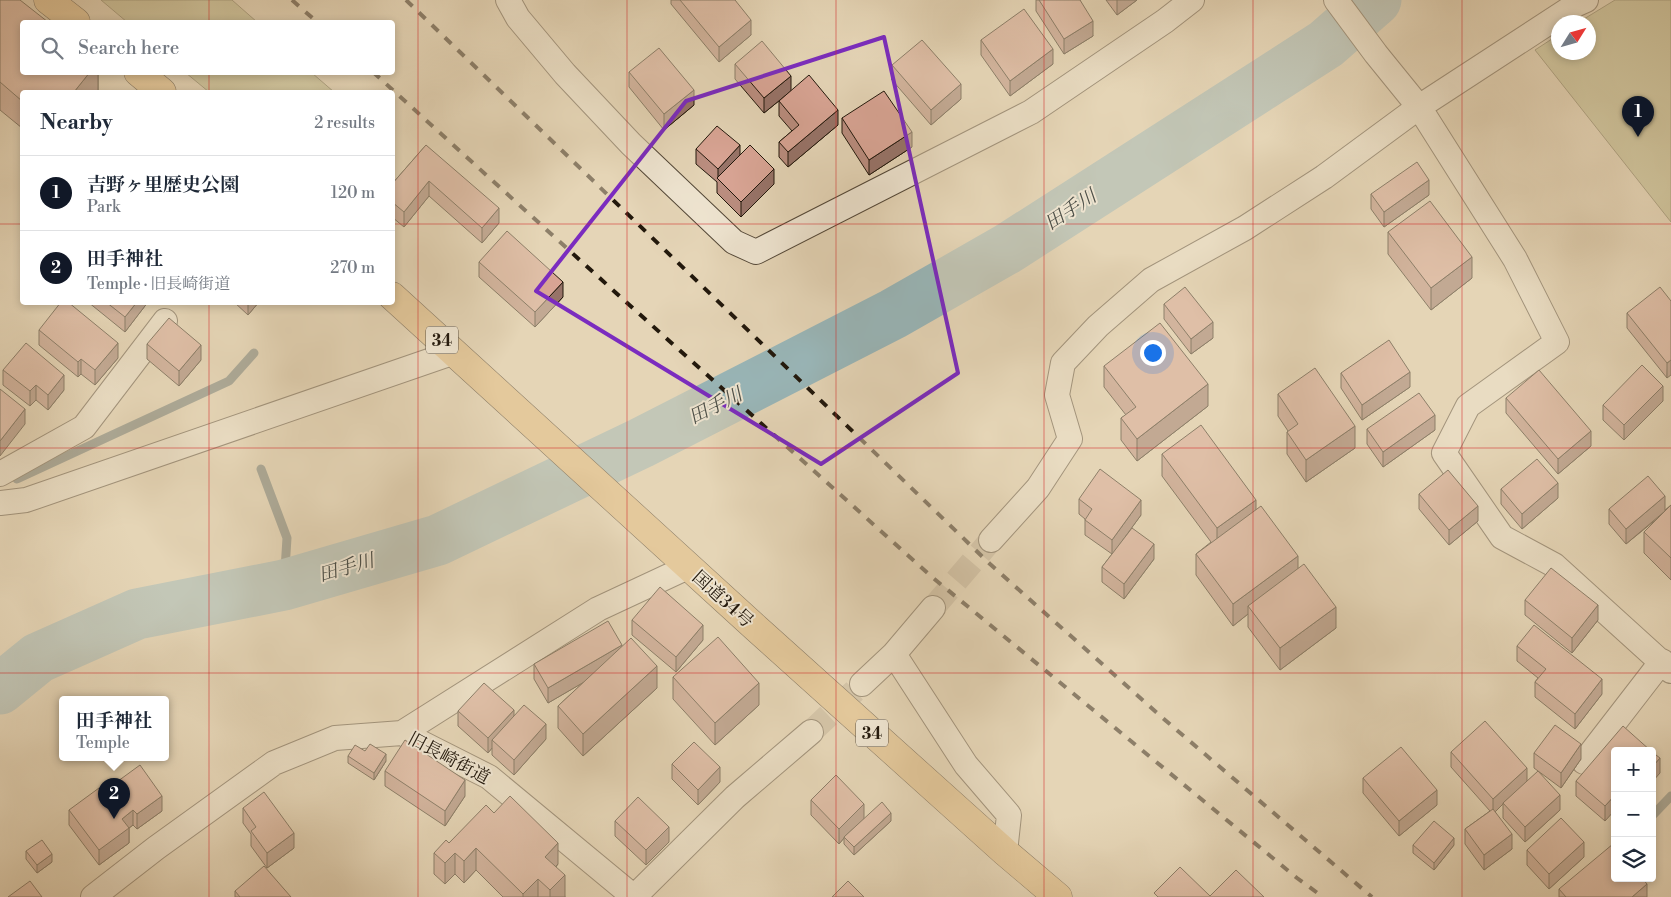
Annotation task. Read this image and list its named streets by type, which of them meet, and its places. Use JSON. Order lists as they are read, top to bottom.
{
  "streets": {
    "highway": ["34", "国道34号"],
    "street": ["旧長崎街道"]
  },
  "water": ["田手川"],
  "north": "top right",
  "page": {
    "search": "Search here",
    "heading": ["Nearby", "2 results"],
    "pins": ["1", "2"],
    "list": [
      {
        "mark": "1",
        "name": "吉野ヶ里歴史公園",
        "note": "Park",
        "value": "120 m"
      },
      {
        "mark": "2",
        "name": "田手神社",
        "note": "Temple · 旧長崎街道",
        "value": "270 m"
      }
    ],
    "popup": ["田手神社", "Temple"],
    "map_buttons": ["+", "−"]
  }
}
